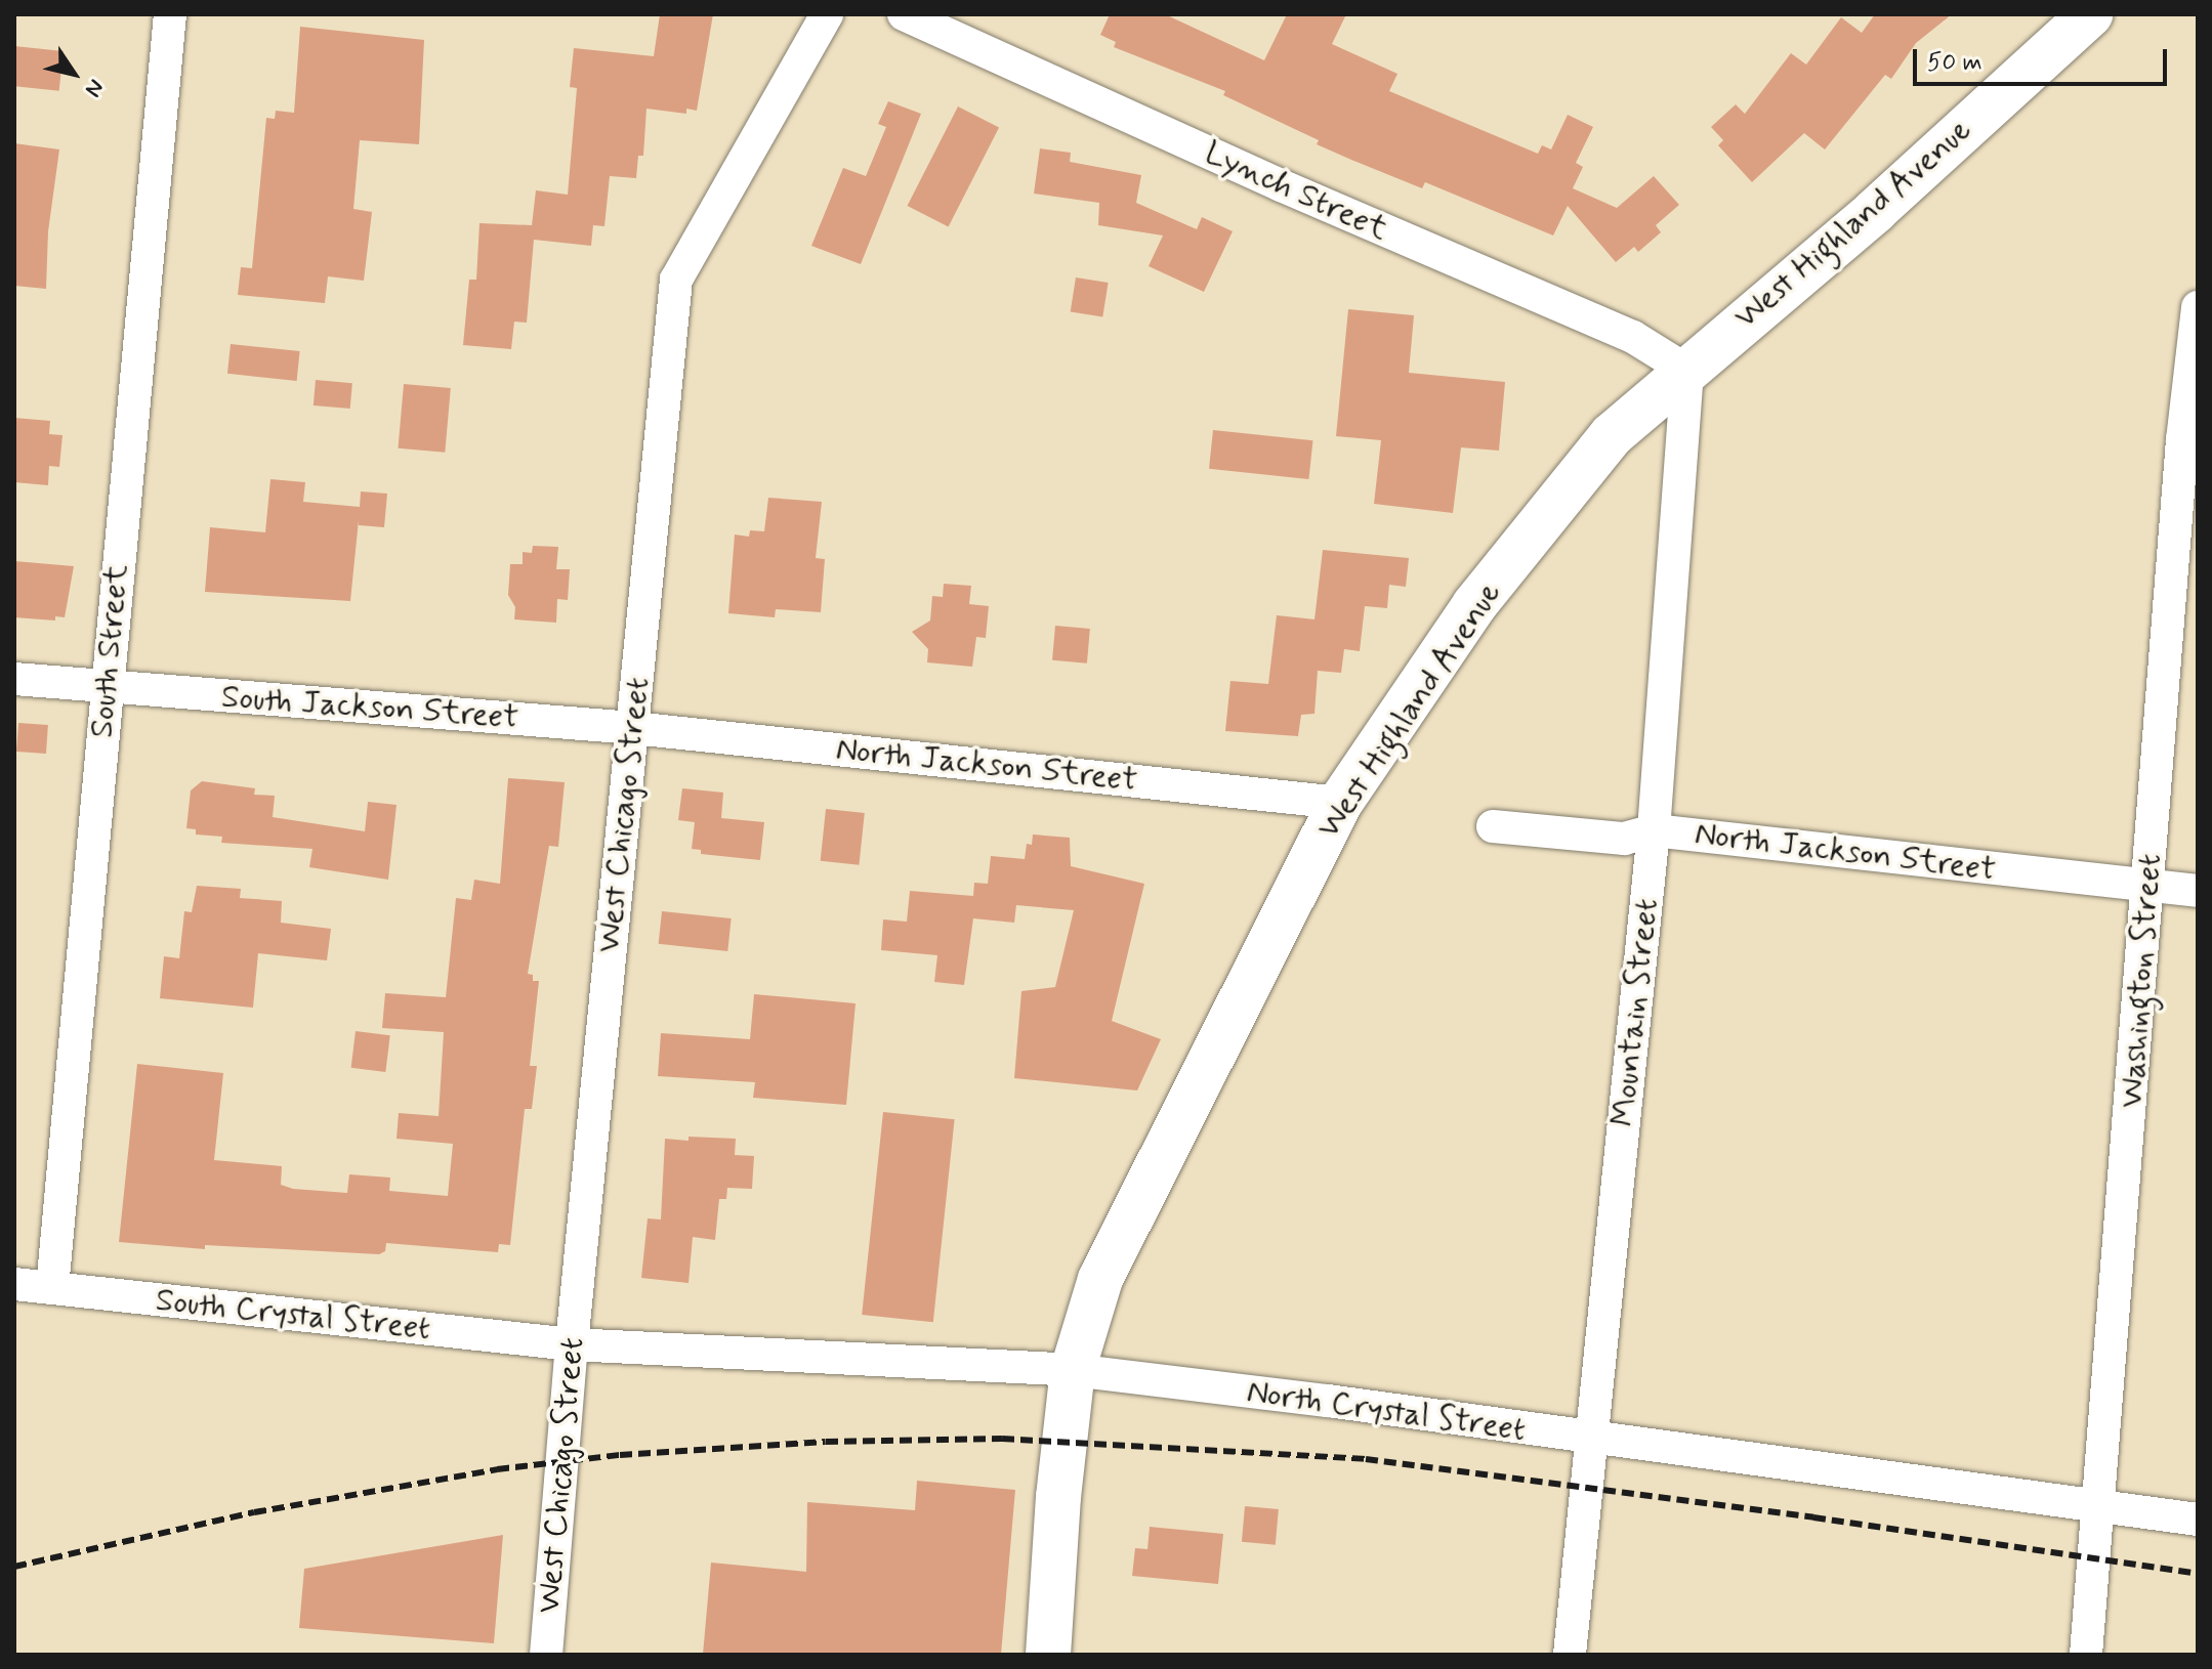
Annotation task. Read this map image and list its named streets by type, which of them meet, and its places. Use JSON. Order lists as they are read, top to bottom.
{
  "streets": {
    "main road": ["West Highland Avenue"],
    "street": [
      "Lynch Street",
      "South Street",
      "South Jackson Street",
      "North Jackson Street",
      "West Chicago Street",
      "Washington Street",
      "Mountain Street",
      "South Crystal Street",
      "North Crystal Street"
    ]
  },
  "crossings": [
    ["Lynch Street", "West Highland Avenue"],
    ["Lynch Street", "Mountain Street"],
    ["West Highland Avenue", "North Jackson Street"],
    ["West Highland Avenue", "Mountain Street"],
    ["West Highland Avenue", "North Crystal Street"],
    ["South Street", "South Jackson Street"],
    ["South Street", "South Crystal Street"],
    ["South Jackson Street", "North Jackson Street"],
    ["South Jackson Street", "West Chicago Street"],
    ["North Jackson Street", "West Chicago Street"],
    ["North Jackson Street", "Washington Street"],
    ["North Jackson Street", "Mountain Street"],
    ["West Chicago Street", "South Crystal Street"],
    ["West Chicago Street", "North Crystal Street"],
    ["Washington Street", "North Crystal Street"],
    ["Mountain Street", "North Crystal Street"],
    ["South Crystal Street", "North Crystal Street"]
  ],
  "scale_bar": "50 m",
  "north": "bottom right"
}
